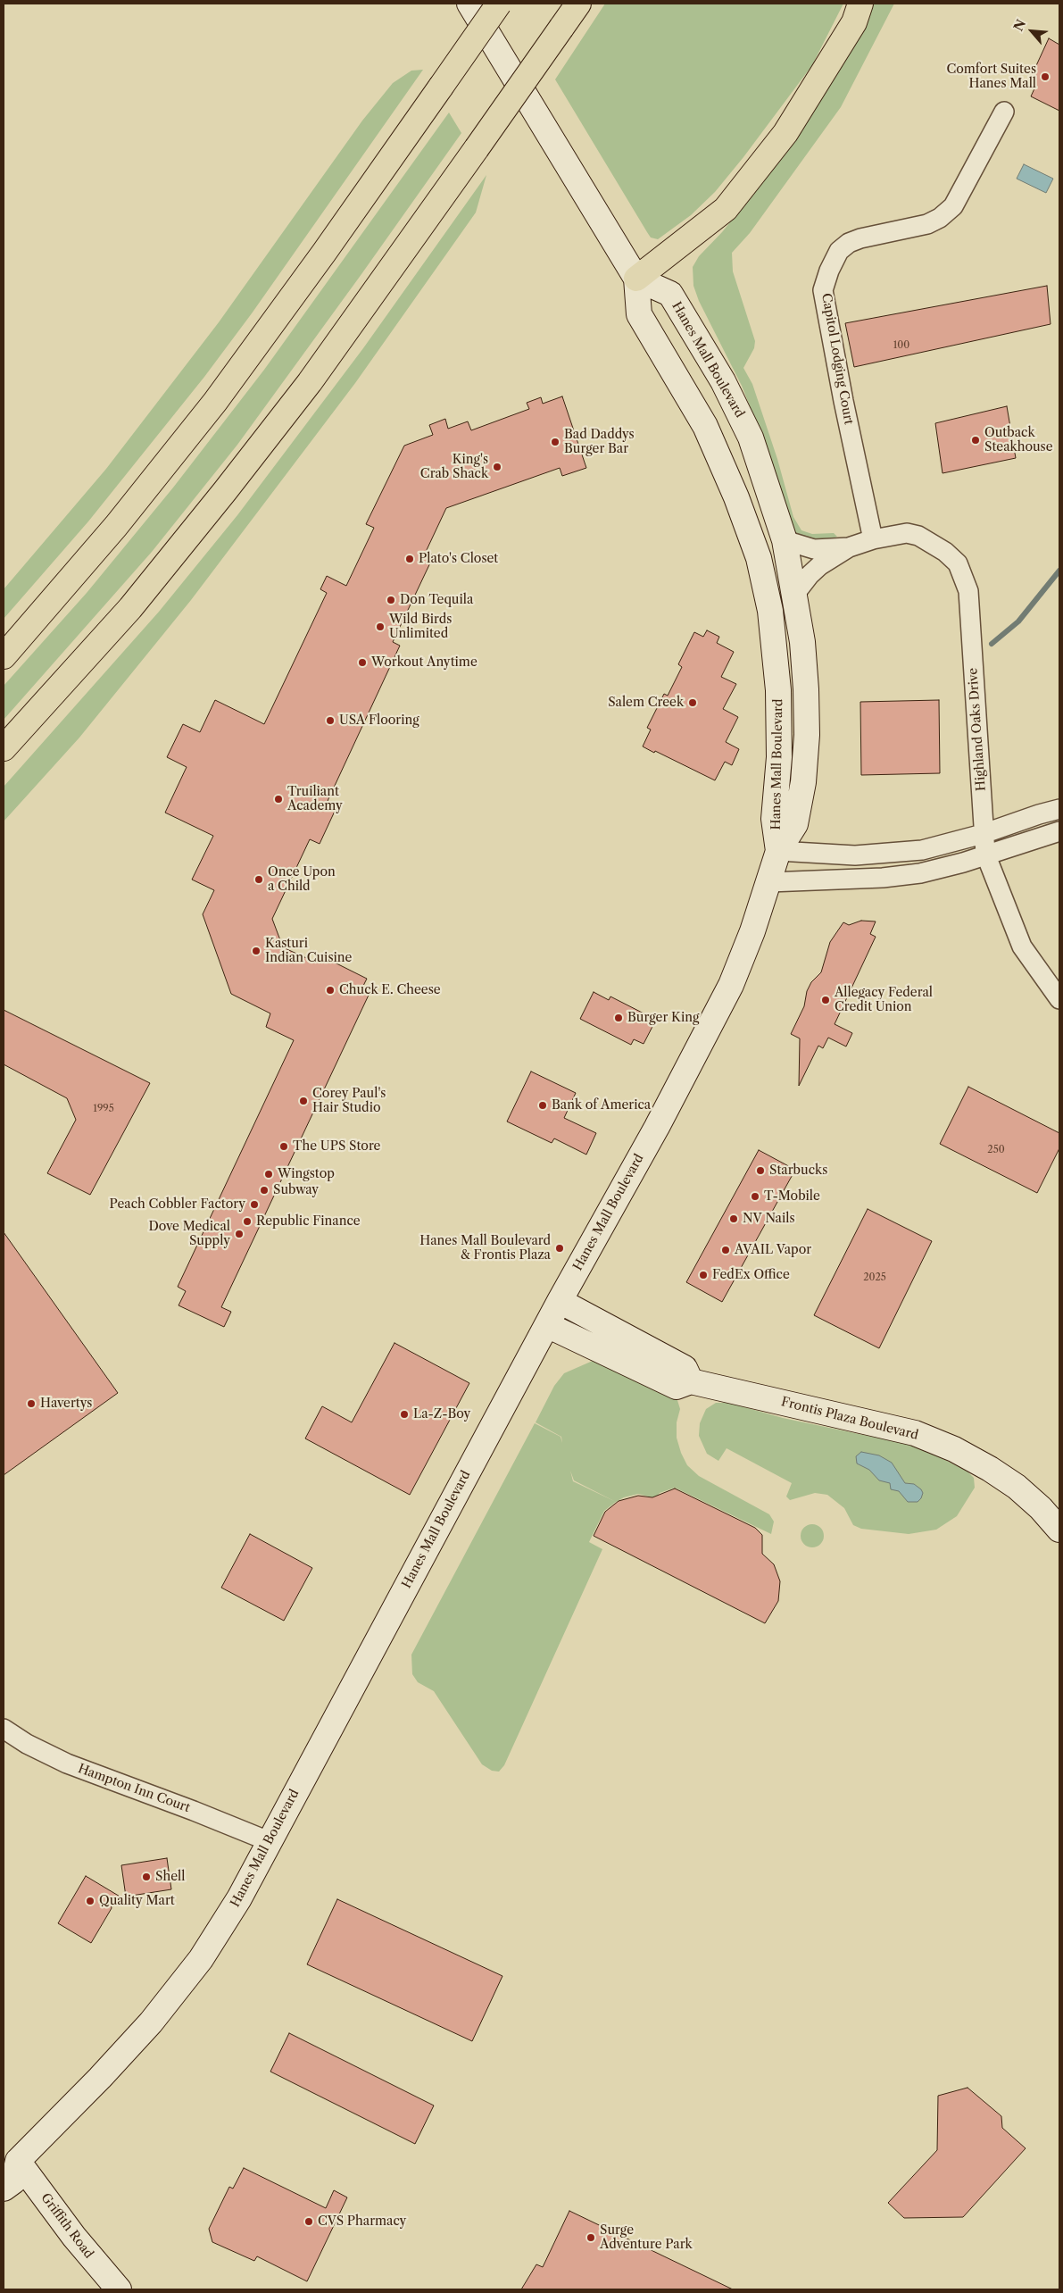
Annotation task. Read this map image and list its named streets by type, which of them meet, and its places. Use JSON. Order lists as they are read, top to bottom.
{
  "streets": {
    "main road": ["Hanes Mall Boulevard", "Frontis Plaza Boulevard", "Griffith Road"],
    "street": ["Capitol Lodging Court", "Highland Oaks Drive", "Hampton Inn Court"]
  },
  "crossings": [
    ["Capitol Lodging Court", "Highland Oaks Drive"],
    ["Hanes Mall Boulevard", "Highland Oaks Drive"],
    ["Hanes Mall Boulevard", "Frontis Plaza Boulevard"],
    ["Hanes Mall Boulevard", "Hampton Inn Court"],
    ["Hanes Mall Boulevard", "Griffith Road"]
  ],
  "places": [
    "Comfort Suites Hanes Mall",
    "Outback Steakhouse",
    "Bad Daddys Burger Bar",
    "King's Crab Shack",
    "Plato's Closet",
    "Don Tequila",
    "Wild Birds Unlimited",
    "Workout Anytime",
    "Salem Creek",
    "USA Flooring",
    "Truiliant Academy",
    "Once Upon a Child",
    "Kasturi Indian Cuisine",
    "Chuck E. Cheese",
    "Allegacy Federal Credit Union",
    "Burger King",
    "Corey Paul's Hair Studio",
    "Bank of America",
    "The UPS Store",
    "Starbucks",
    "Wingstop",
    "Subway",
    "T-Mobile",
    "Peach Cobbler Factory",
    "NV Nails",
    "Republic Finance",
    "Dove Medical Supply",
    "Hanes Mall Boulevard & Frontis Plaza",
    "AVAIL Vapor",
    "FedEx Office",
    "Havertys",
    "La-Z-Boy",
    "Shell",
    "Quality Mart",
    "CVS Pharmacy",
    "Surge Adventure Park"
  ],
  "house_numbers": [
    "100",
    "1995",
    "250",
    "2025"
  ],
  "north": "top left"
}
